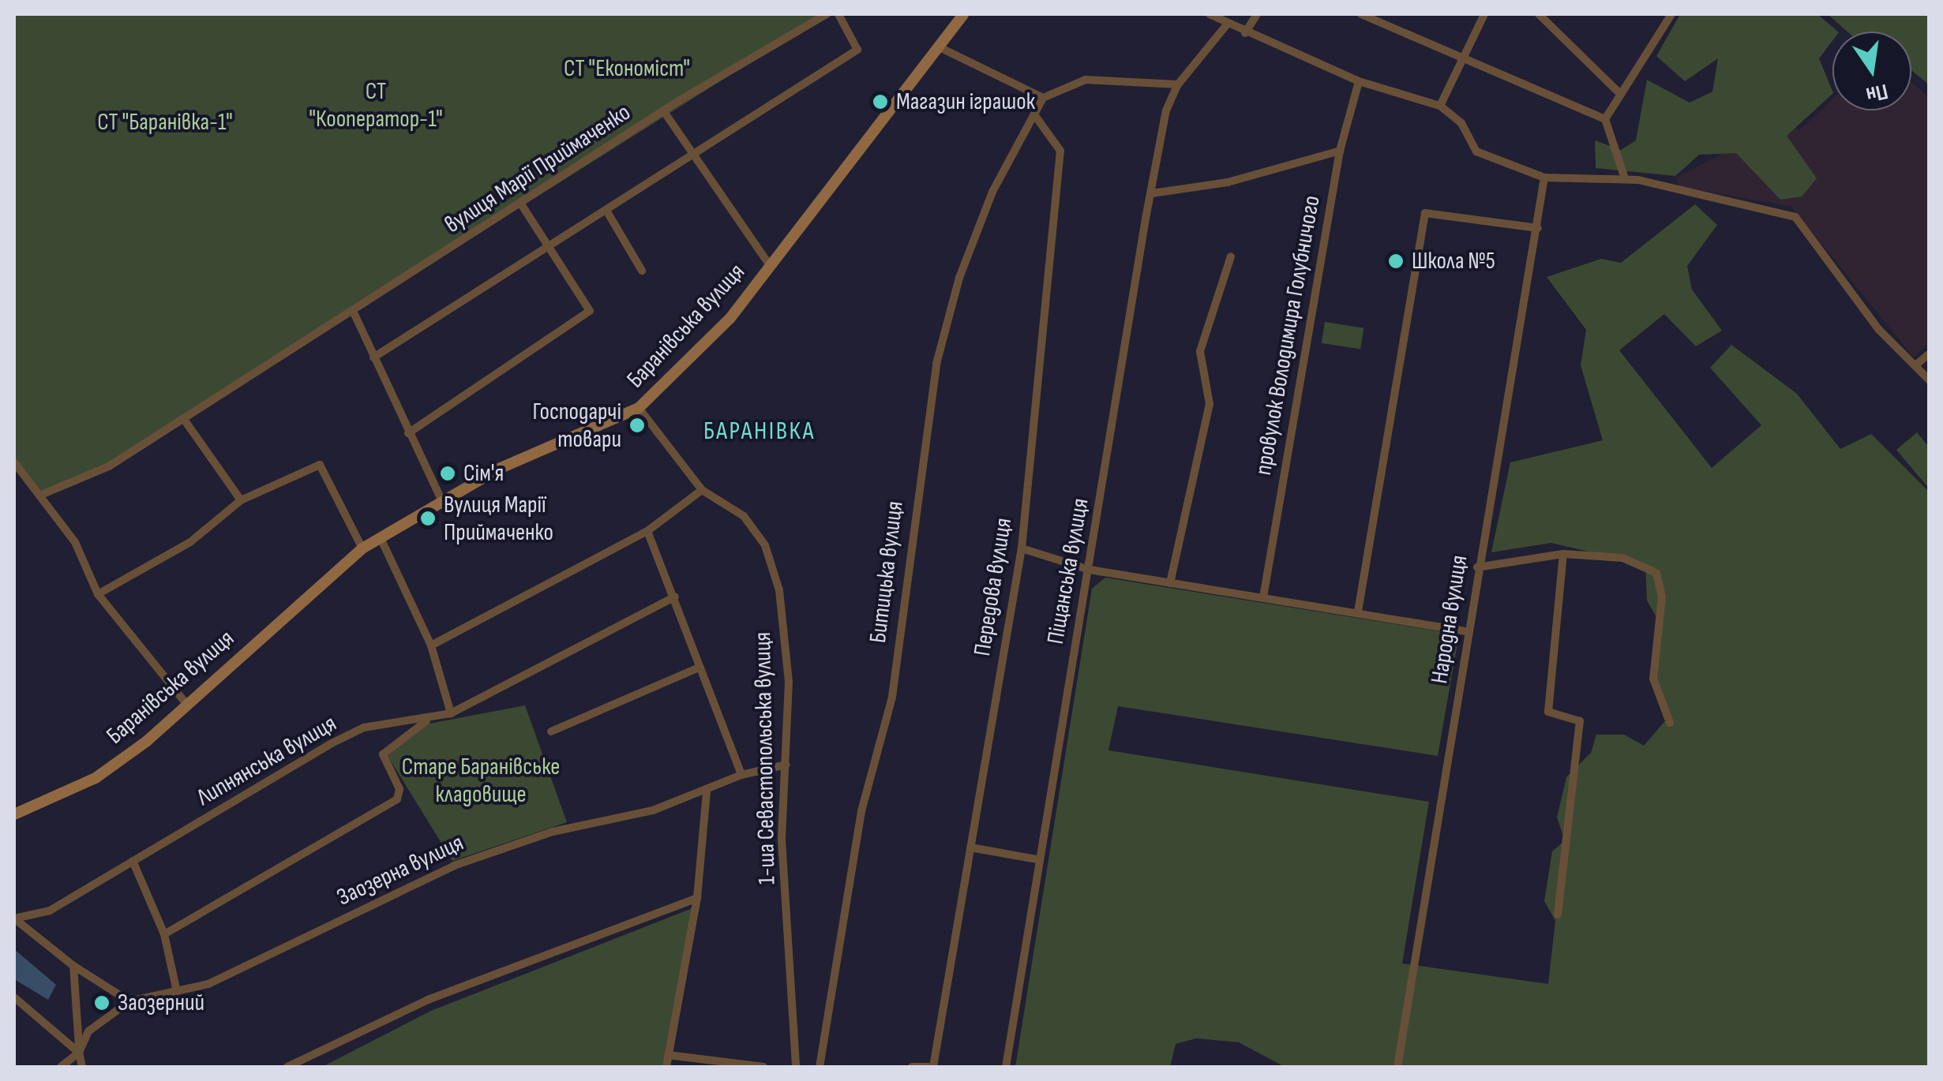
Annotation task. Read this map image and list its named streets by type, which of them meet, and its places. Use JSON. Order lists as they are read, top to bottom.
{
  "streets": {
    "main road": ["Баранівська вулиця"],
    "street": [
      "вулиця Марії Приймаченко",
      "провулок Володимира Голубничого",
      "Піщанська вулиця",
      "Битицька вулиця",
      "Передова вулиця",
      "Народна вулиця",
      "1-ша Севастопольська вулиця",
      "Липнянська вулиця",
      "Заозерна вулиця"
    ]
  },
  "crossings": [
    ["Баранівська вулиця", "1-ша Севастопольська вулиця"],
    ["Битицька вулиця", "Передова вулиця"],
    ["1-ша Севастопольська вулиця", "Заозерна вулиця"]
  ],
  "districts": ["БАРАНІВКА"],
  "parks": [
    "СТ \"Економіст\"",
    "СТ \"Кооператор-1\"",
    "СТ \"Баранівка-1\"",
    "Старе Баранівське кладовище"
  ],
  "places": [
    "Магазин іграшок",
    "Школа №5",
    "Господарчі товари",
    "Сім'я",
    "Вулиця Марії Приймаченко",
    "Заозерний"
  ],
  "north": "bottom"
}
